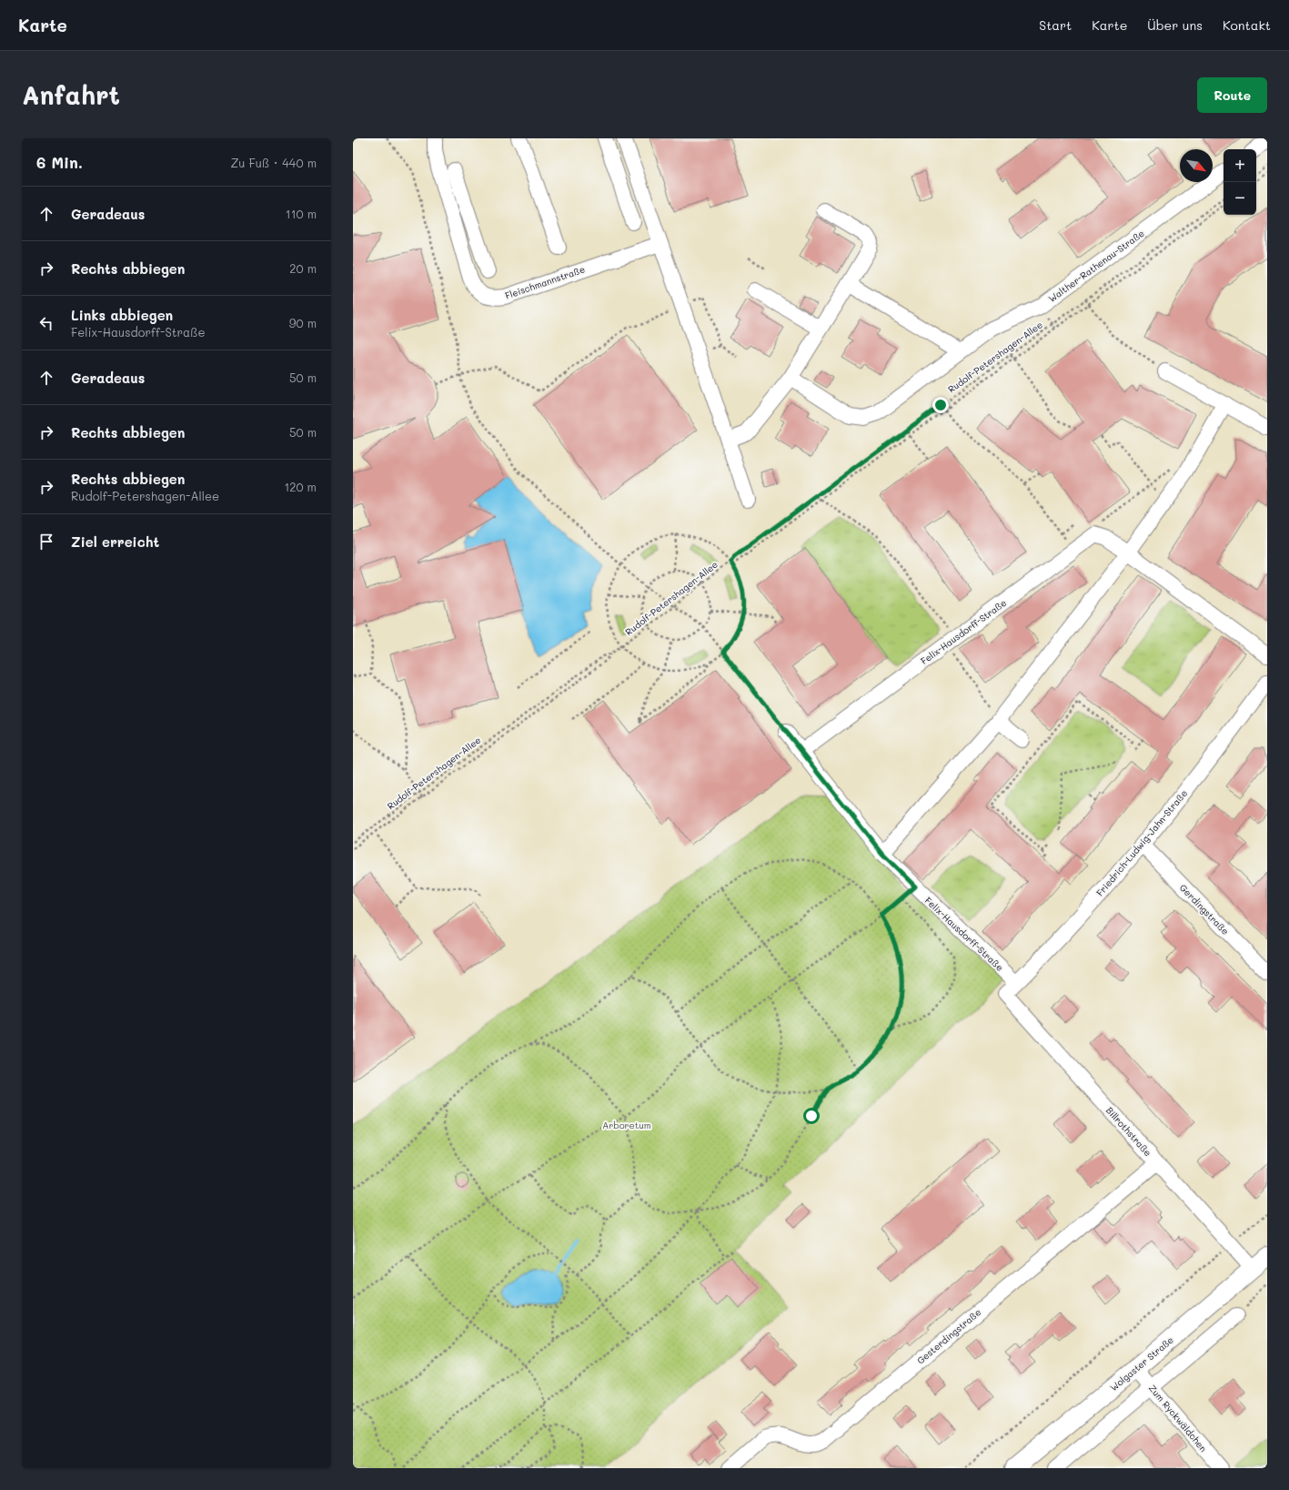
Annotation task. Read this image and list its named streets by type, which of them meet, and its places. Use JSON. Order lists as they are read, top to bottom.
{
  "streets": {
    "main road": ["Wolgaster Straße"],
    "street": [
      "Walther-Rathenau-Straße",
      "Fleischmannstraße",
      "Felix-Hausdorff-Straße",
      "Friedrich-Ludwig-Jahn-Straße",
      "Gerdingstraße",
      "Billrothstraße",
      "Gesterdingstraße",
      "Zum Ryckwäldchen"
    ],
    "path": ["Rudolf-Petershagen-Allee"]
  },
  "crossings": [
    ["Felix-Hausdorff-Straße", "Friedrich-Ludwig-Jahn-Straße"],
    ["Friedrich-Ludwig-Jahn-Straße", "Gerdingstraße"],
    ["Friedrich-Ludwig-Jahn-Straße", "Billrothstraße"],
    ["Billrothstraße", "Gesterdingstraße"],
    ["Billrothstraße", "Wolgaster Straße"],
    ["Wolgaster Straße", "Zum Ryckwäldchen"]
  ],
  "parks": ["Arboretum"],
  "north": "bottom right",
  "page": {
    "header": "Karte",
    "nav": [
      "Start",
      "Karte",
      "Über uns",
      "Kontakt"
    ],
    "buttons": "Route",
    "title": "Anfahrt",
    "heading": ["6 Min.", "Zu Fuß · 440 m"],
    "map_buttons": ["+", "−"],
    "list": [
      ["Geradeaus", "110 m"],
      ["Rechts abbiegen", "20 m"],
      ["Links abbiegen", "Felix-Hausdorff-Straße", "90 m"],
      ["Geradeaus", "50 m"],
      ["Rechts abbiegen", "50 m"],
      ["Rechts abbiegen", "Rudolf-Petershagen-Allee", "120 m"],
      "Ziel erreicht"
    ]
  }
}
